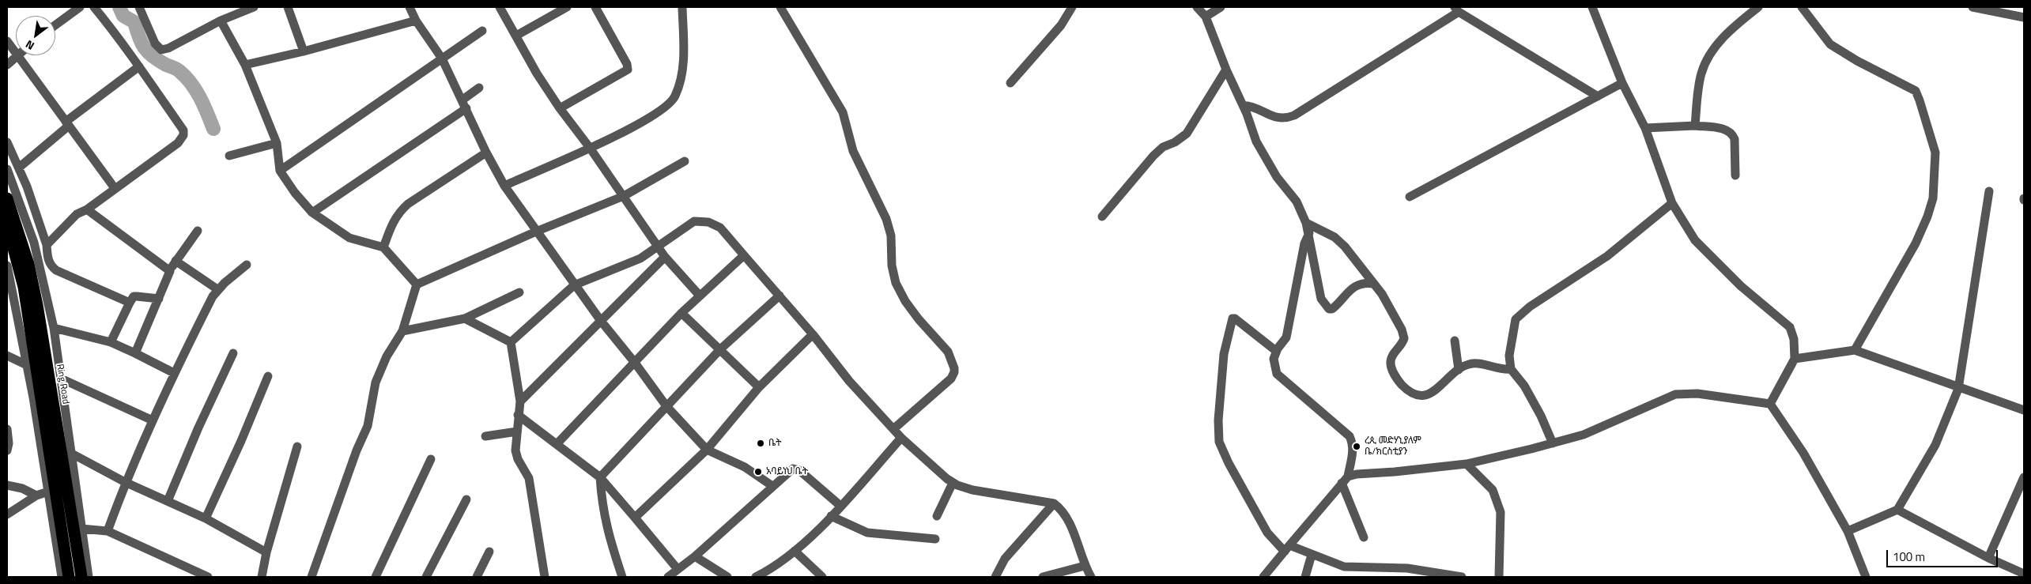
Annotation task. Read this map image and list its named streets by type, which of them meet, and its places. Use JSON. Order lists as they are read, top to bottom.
{
  "streets": {
    "highway": ["Ring Road"]
  },
  "places": ["ቤት", "ረጲ መድሃኒያለም ቤ/ክርስቲያን", "አባይነህ ቤት"],
  "scale_bar": "100 m",
  "north": "bottom left"
}
